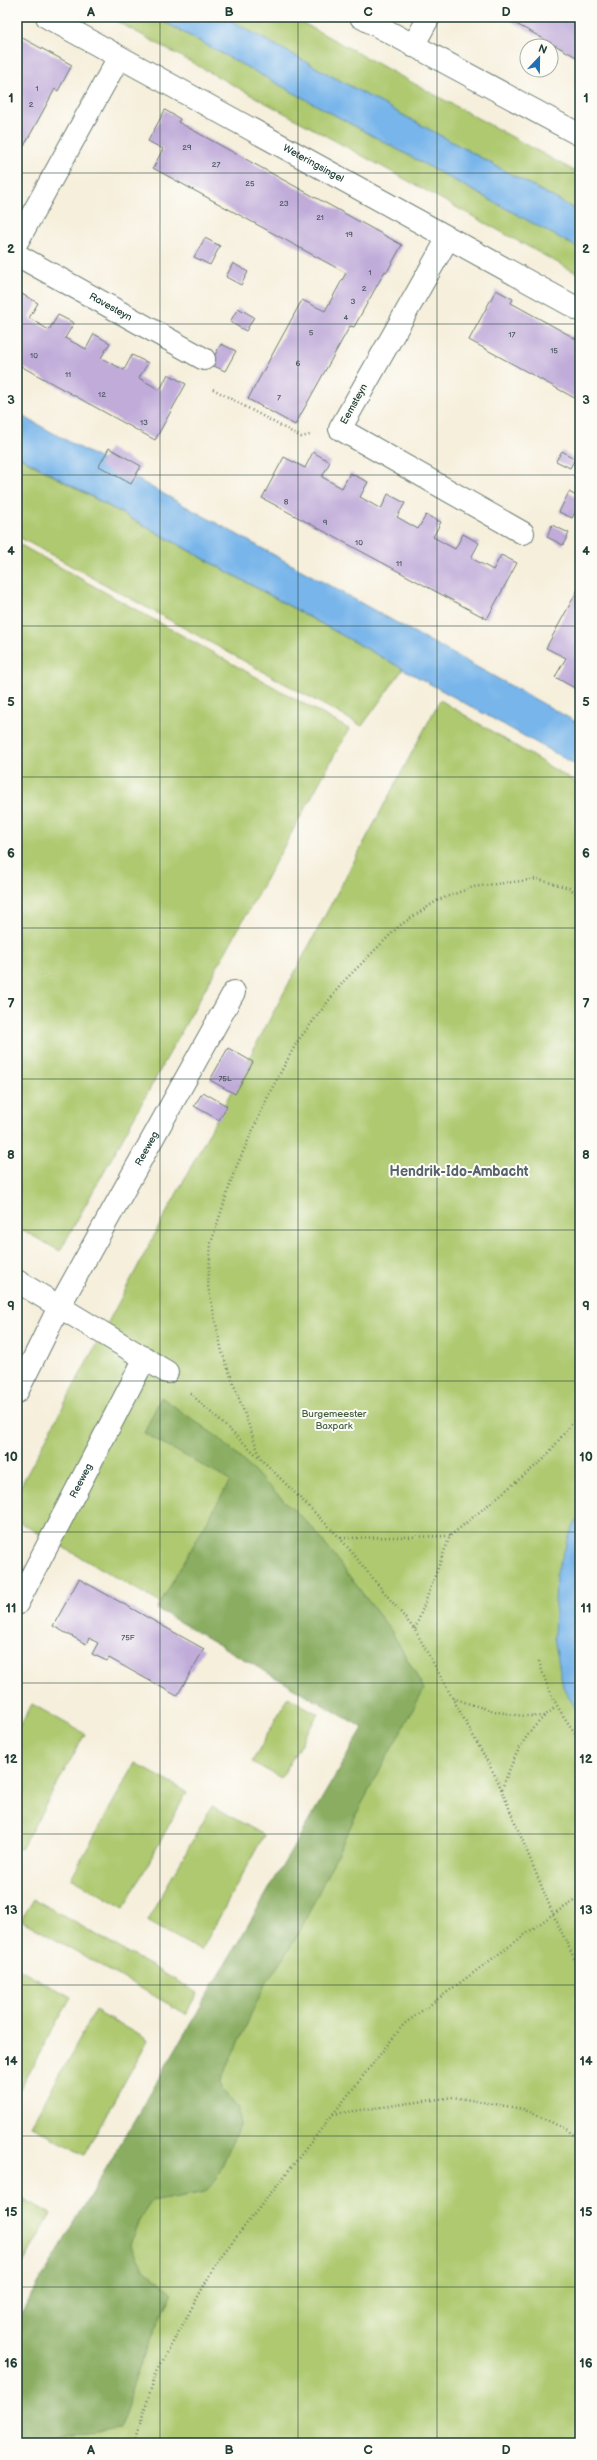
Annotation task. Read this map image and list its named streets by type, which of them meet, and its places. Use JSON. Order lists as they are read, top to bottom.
{
  "streets": {
    "street": [
      "Weteringsingel",
      "Ravesteyn",
      "Eemsteyn",
      "Reeweg"
    ]
  },
  "crossings": [
    ["Weteringsingel", "Eemsteyn"]
  ],
  "districts": ["Hendrik-Ido-Ambacht"],
  "parks": ["Burgemeester Baxpark"],
  "house_numbers": [
    "1",
    "2",
    "29",
    "27",
    "25",
    "23",
    "21",
    "19",
    "1",
    "2",
    "3",
    "4",
    "5",
    "17",
    "15",
    "10",
    "6",
    "11",
    "12",
    "7",
    "13",
    "8",
    "9",
    "10",
    "11",
    "75L",
    "75F"
  ],
  "north": "top",
  "grid": {
    "columns": [
      "A",
      "B",
      "C",
      "D"
    ],
    "rows": [
      "1",
      "2",
      "3",
      "4",
      "5",
      "6",
      "7",
      "8",
      "9",
      "10",
      "11",
      "12",
      "13",
      "14",
      "15",
      "16"
    ]
  }
}
